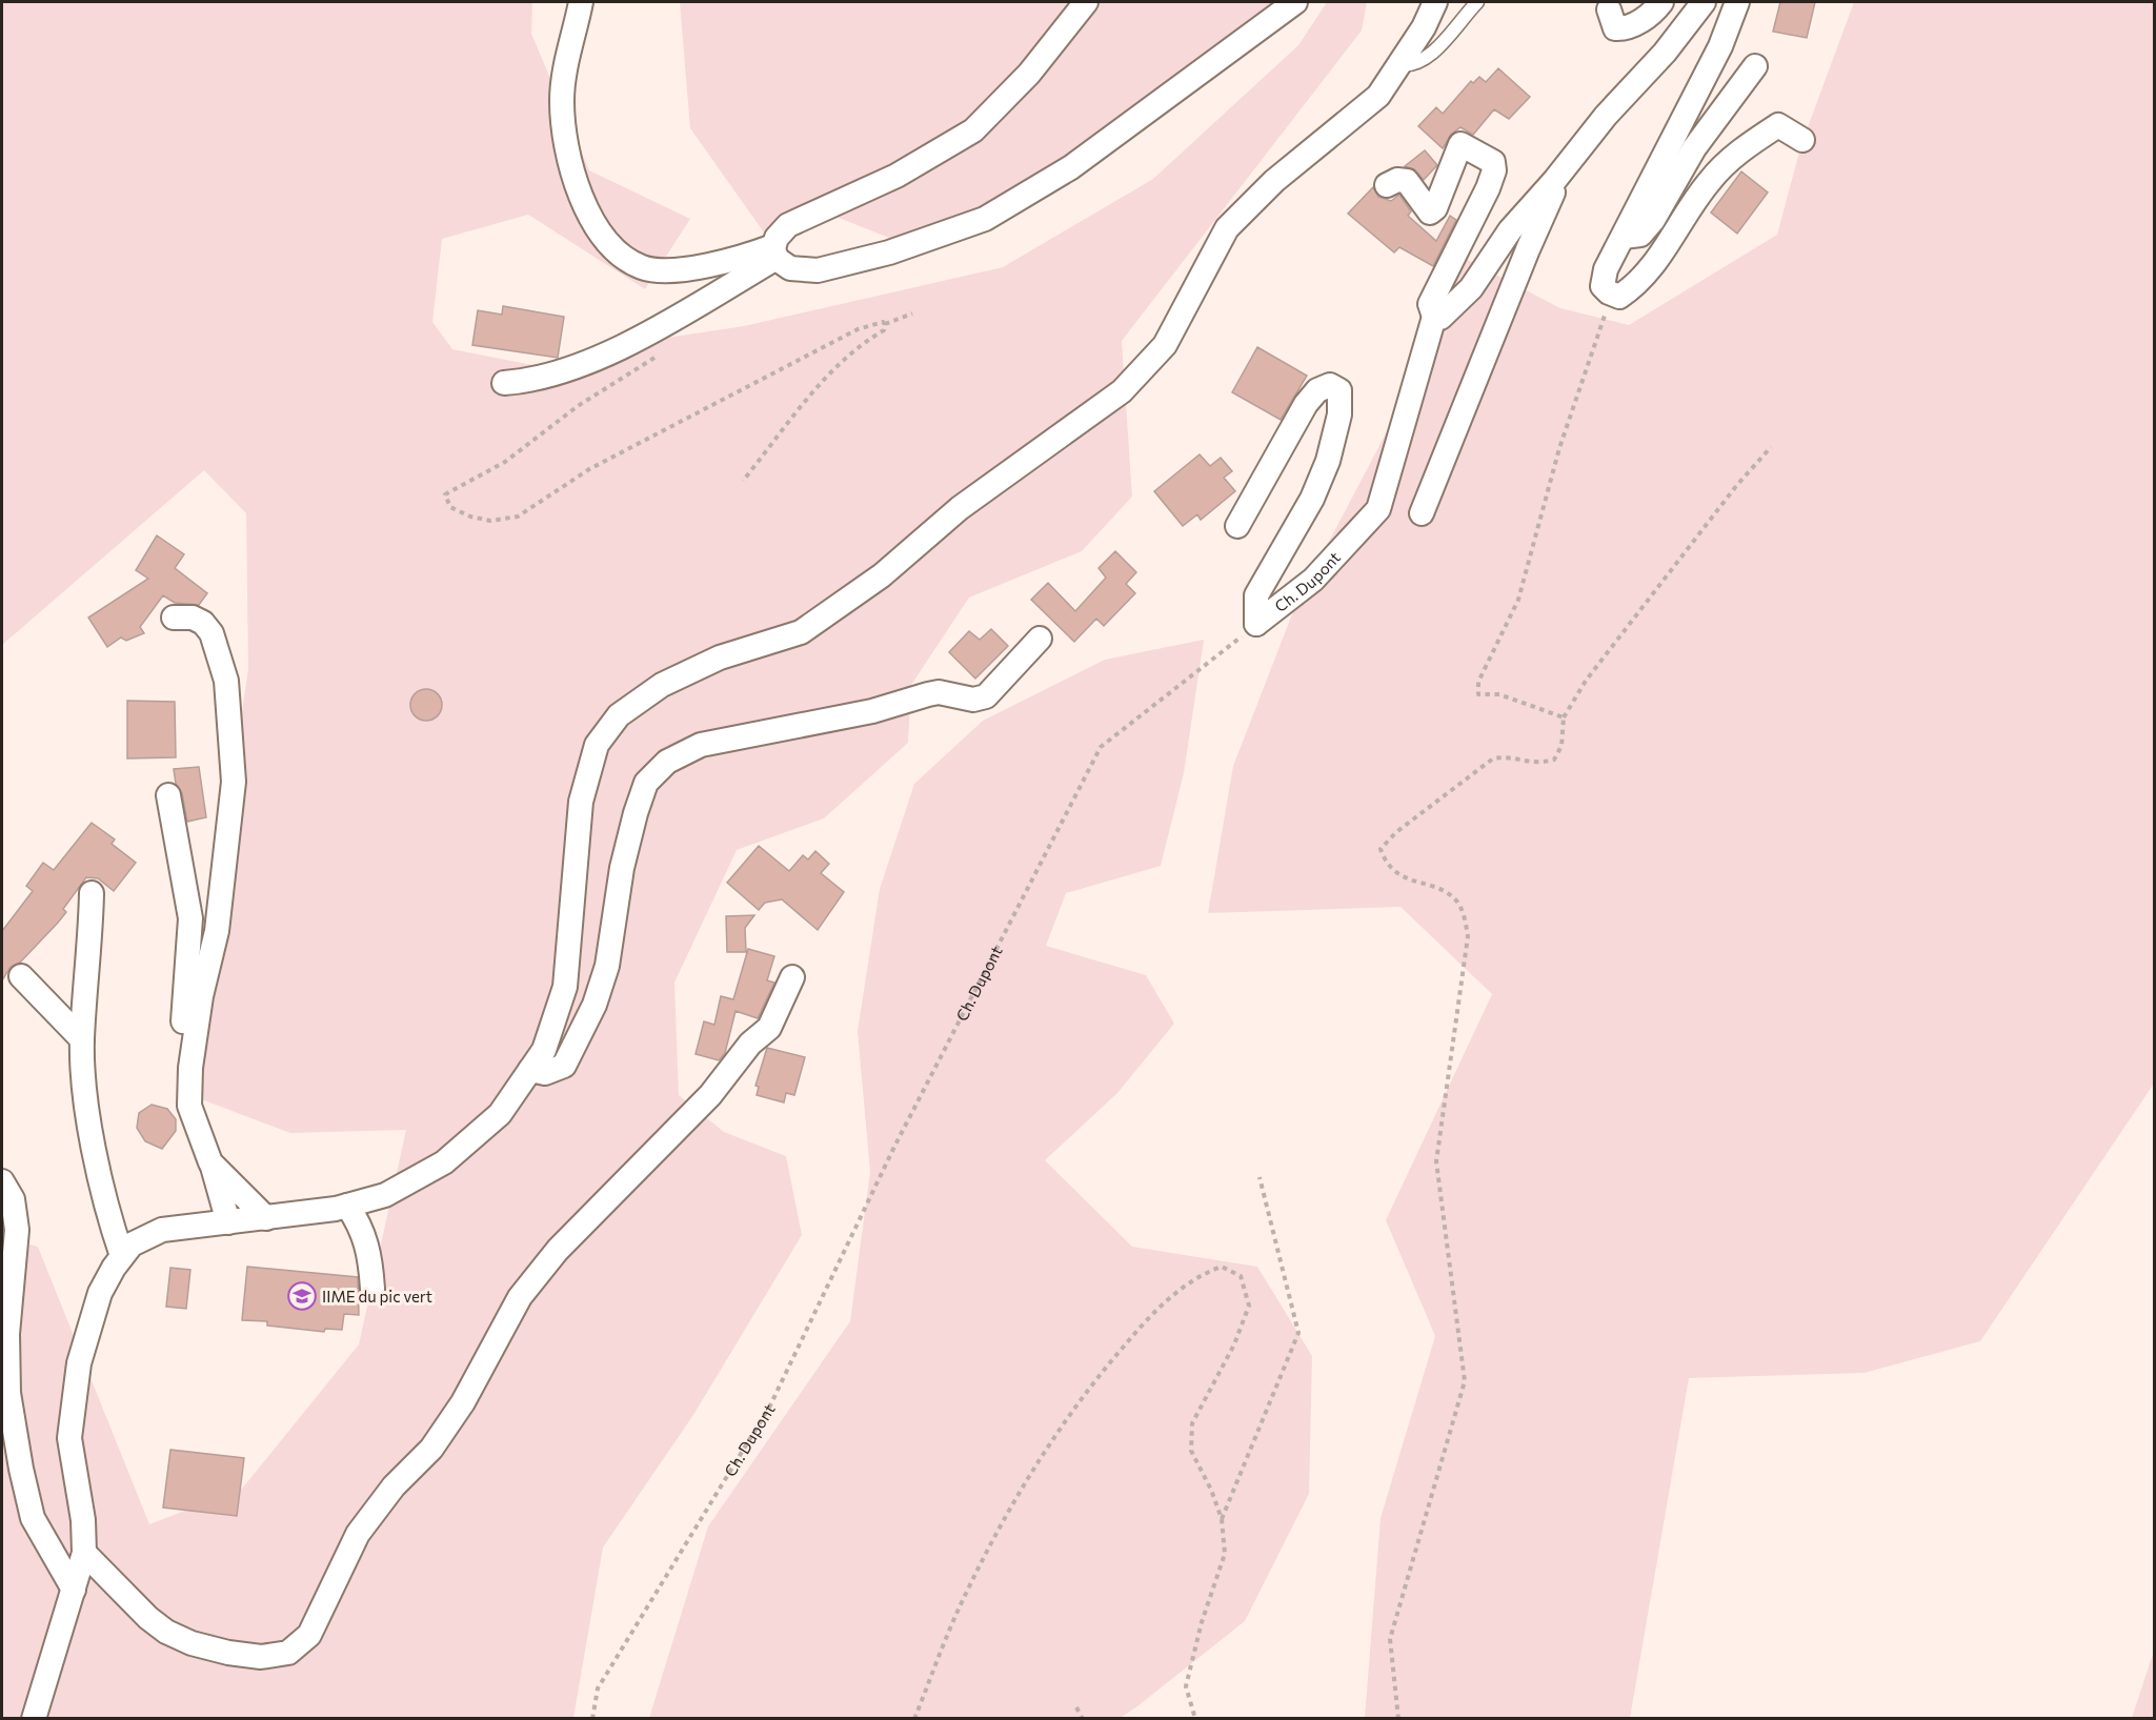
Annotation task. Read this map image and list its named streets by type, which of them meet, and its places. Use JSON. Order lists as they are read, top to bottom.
{
  "streets": {
    "street": ["Ch. Dupont"]
  },
  "places": {
    "school or university": ["IIME du pic vert"]
  }
}
